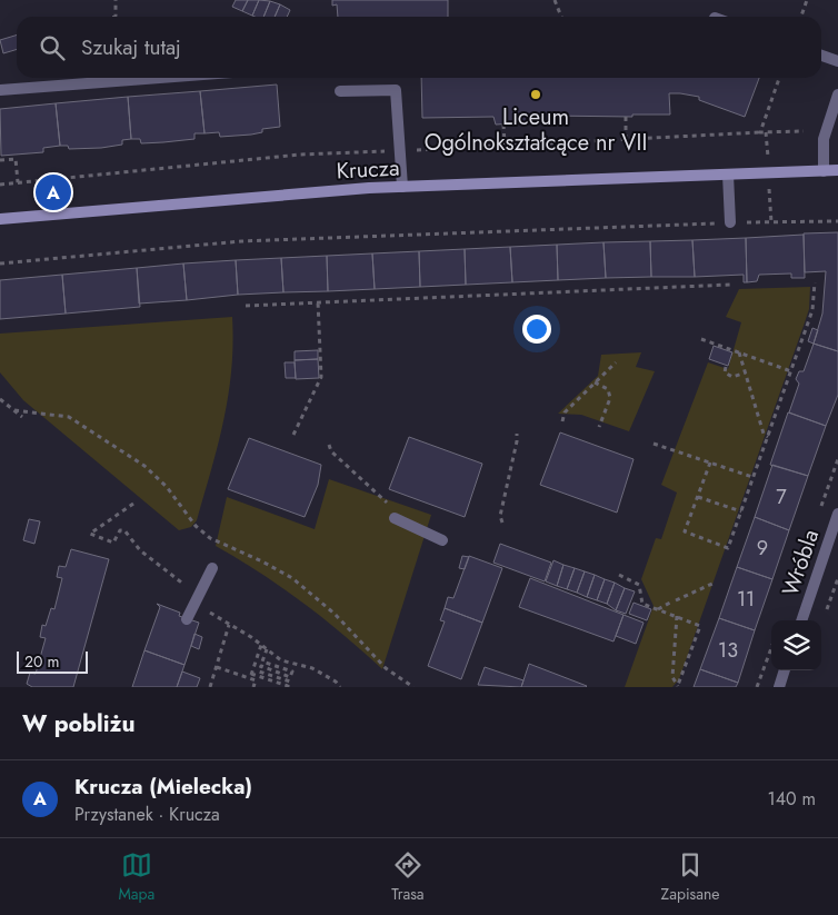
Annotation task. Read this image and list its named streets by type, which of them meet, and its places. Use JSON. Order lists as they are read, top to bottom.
{
  "streets": {
    "street": ["Krucza", "Wróbla"]
  },
  "places": ["Liceum Ogólnokształcące nr VII"],
  "house_numbers": [
    "7",
    "9",
    "11",
    "13"
  ],
  "scale_bar": "20 m",
  "page": {
    "search": "Szukaj tutaj",
    "pins": "A",
    "scale": "20 m",
    "heading": "W pobliżu",
    "list": [
      {
        "mark": "A",
        "name": "Krucza (Mielecka)",
        "note": "Przystanek · Krucza",
        "value": "140 m"
      }
    ],
    "nav": ["Mapa", "Trasa", "Zapisane"]
  }
}
